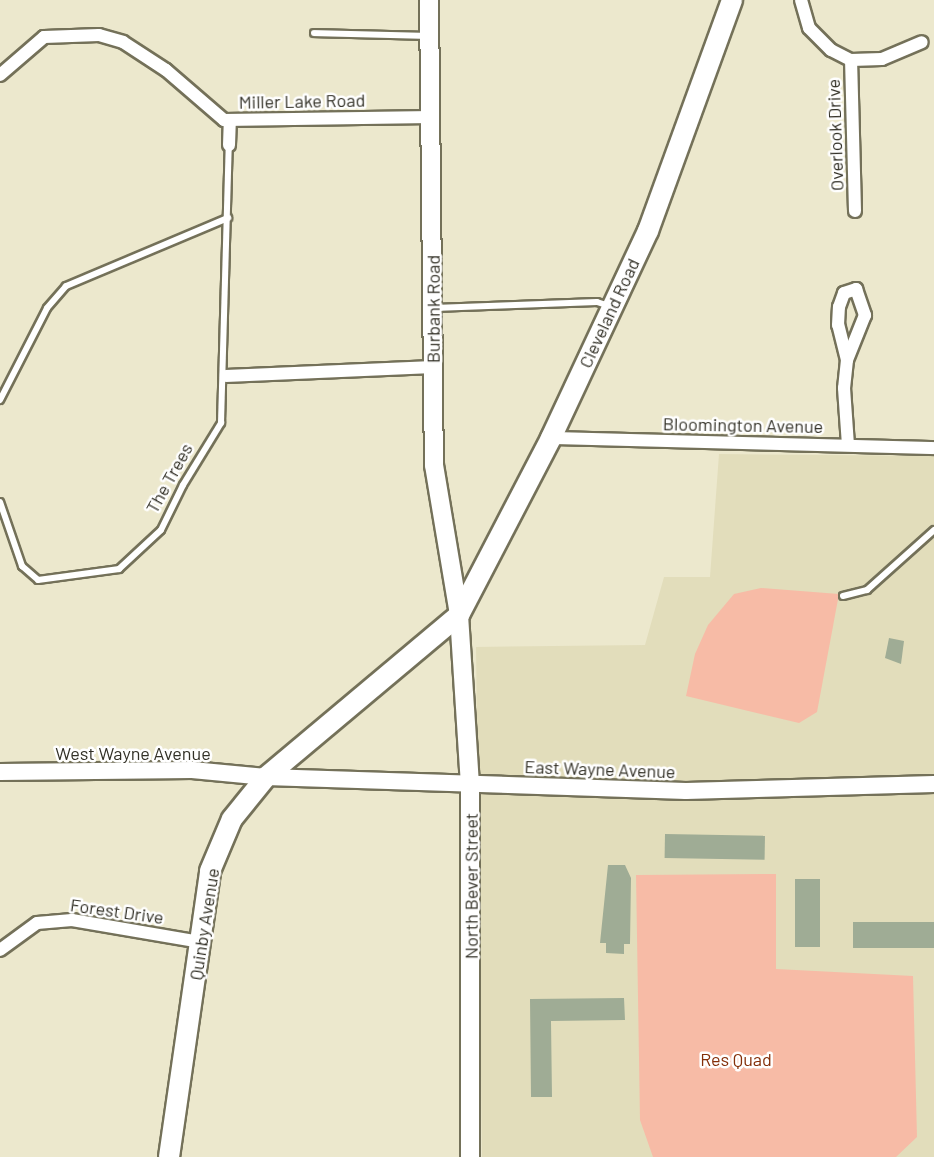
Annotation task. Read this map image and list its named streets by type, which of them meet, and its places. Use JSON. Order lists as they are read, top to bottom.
{
  "streets": {
    "main road": [
      "Burbank Road",
      "Cleveland Road",
      "North Bever Street",
      "Quinby Avenue"
    ],
    "street": [
      "Miller Lake Road",
      "Overlook Drive",
      "Bloomington Avenue",
      "The Trees",
      "West Wayne Avenue",
      "East Wayne Avenue",
      "Forest Drive"
    ]
  },
  "crossings": [
    ["Miller Lake Road", "Burbank Road"],
    ["Miller Lake Road", "The Trees"],
    ["Burbank Road", "Cleveland Road"],
    ["Burbank Road", "North Bever Street"],
    ["Burbank Road", "Quinby Avenue"],
    ["Cleveland Road", "Bloomington Avenue"],
    ["Cleveland Road", "North Bever Street"],
    ["Cleveland Road", "Quinby Avenue"],
    ["West Wayne Avenue", "East Wayne Avenue"],
    ["West Wayne Avenue", "Quinby Avenue"],
    ["East Wayne Avenue", "North Bever Street"],
    ["East Wayne Avenue", "Quinby Avenue"],
    ["North Bever Street", "Quinby Avenue"],
    ["Forest Drive", "Quinby Avenue"]
  ],
  "parks": ["Res Quad"]
}
